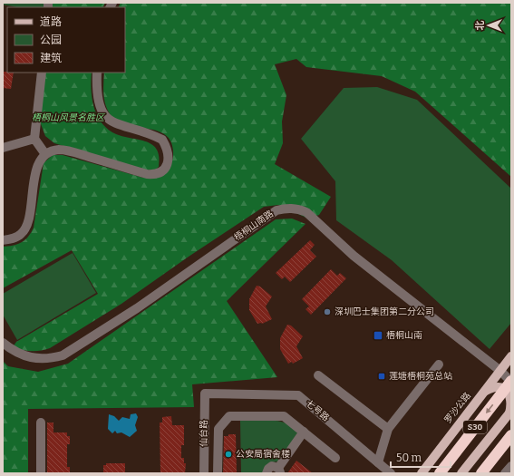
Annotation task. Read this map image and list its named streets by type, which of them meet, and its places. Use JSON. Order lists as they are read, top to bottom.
{
  "streets": {
    "highway": ["S30"],
    "main road": ["罗沙公路"],
    "street": ["梧桐山南路", "七号路", "仙台路"]
  },
  "crossings": [
    ["梧桐山南路", "罗沙公路"],
    ["梧桐山南路", "S30"],
    ["罗沙公路", "S30"],
    ["七号路", "仙台路"]
  ],
  "parks": ["梧桐山风景名胜区"],
  "places": {
    "other": ["深圳巴士集团第二分公司", "公安局宿舍楼"],
    "transit": ["梧桐山南", "莲塘梧桐苑总站"]
  },
  "legend": ["道路", "公园", "建筑"],
  "scale_bar": "50 m",
  "north": "left"
}
